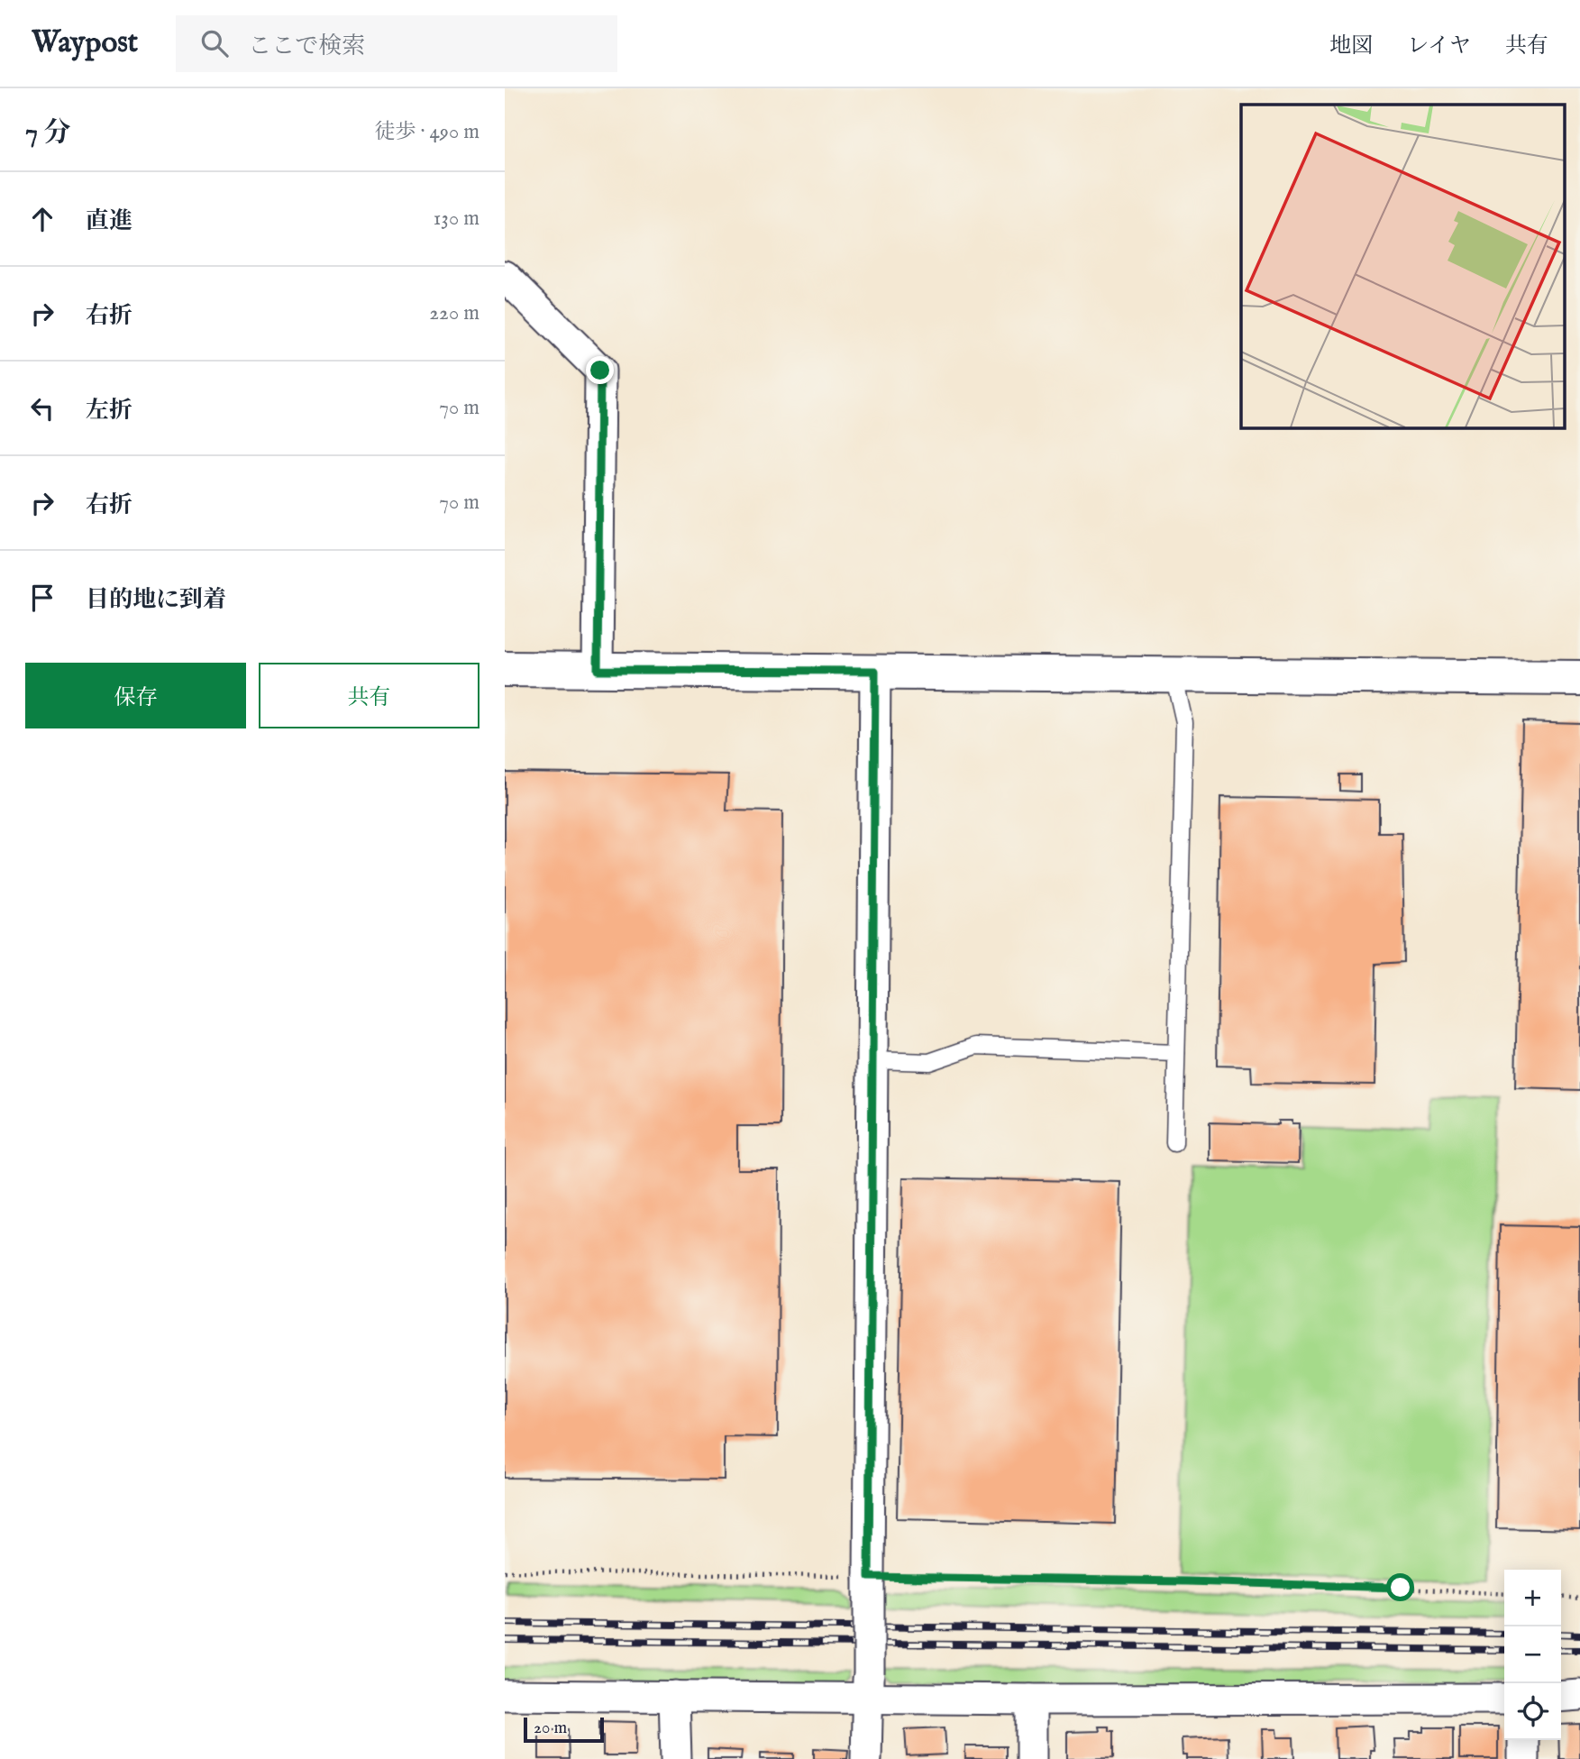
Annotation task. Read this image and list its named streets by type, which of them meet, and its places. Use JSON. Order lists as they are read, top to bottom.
{
  "scale_bar": "20 m",
  "page": {
    "header": "Waypost",
    "search": "ここで検索",
    "nav": ["地図", "レイヤ", "共有"],
    "heading": ["7 分", "徒歩 · 490 m"],
    "list": [
      ["直進", "130 m"],
      ["右折", "220 m"],
      ["左折", "70 m"],
      ["右折", "70 m"],
      "目的地に到着"
    ],
    "buttons": ["保存", "共有"],
    "map_buttons": ["+", "−"],
    "scale": "20 m"
  }
}
